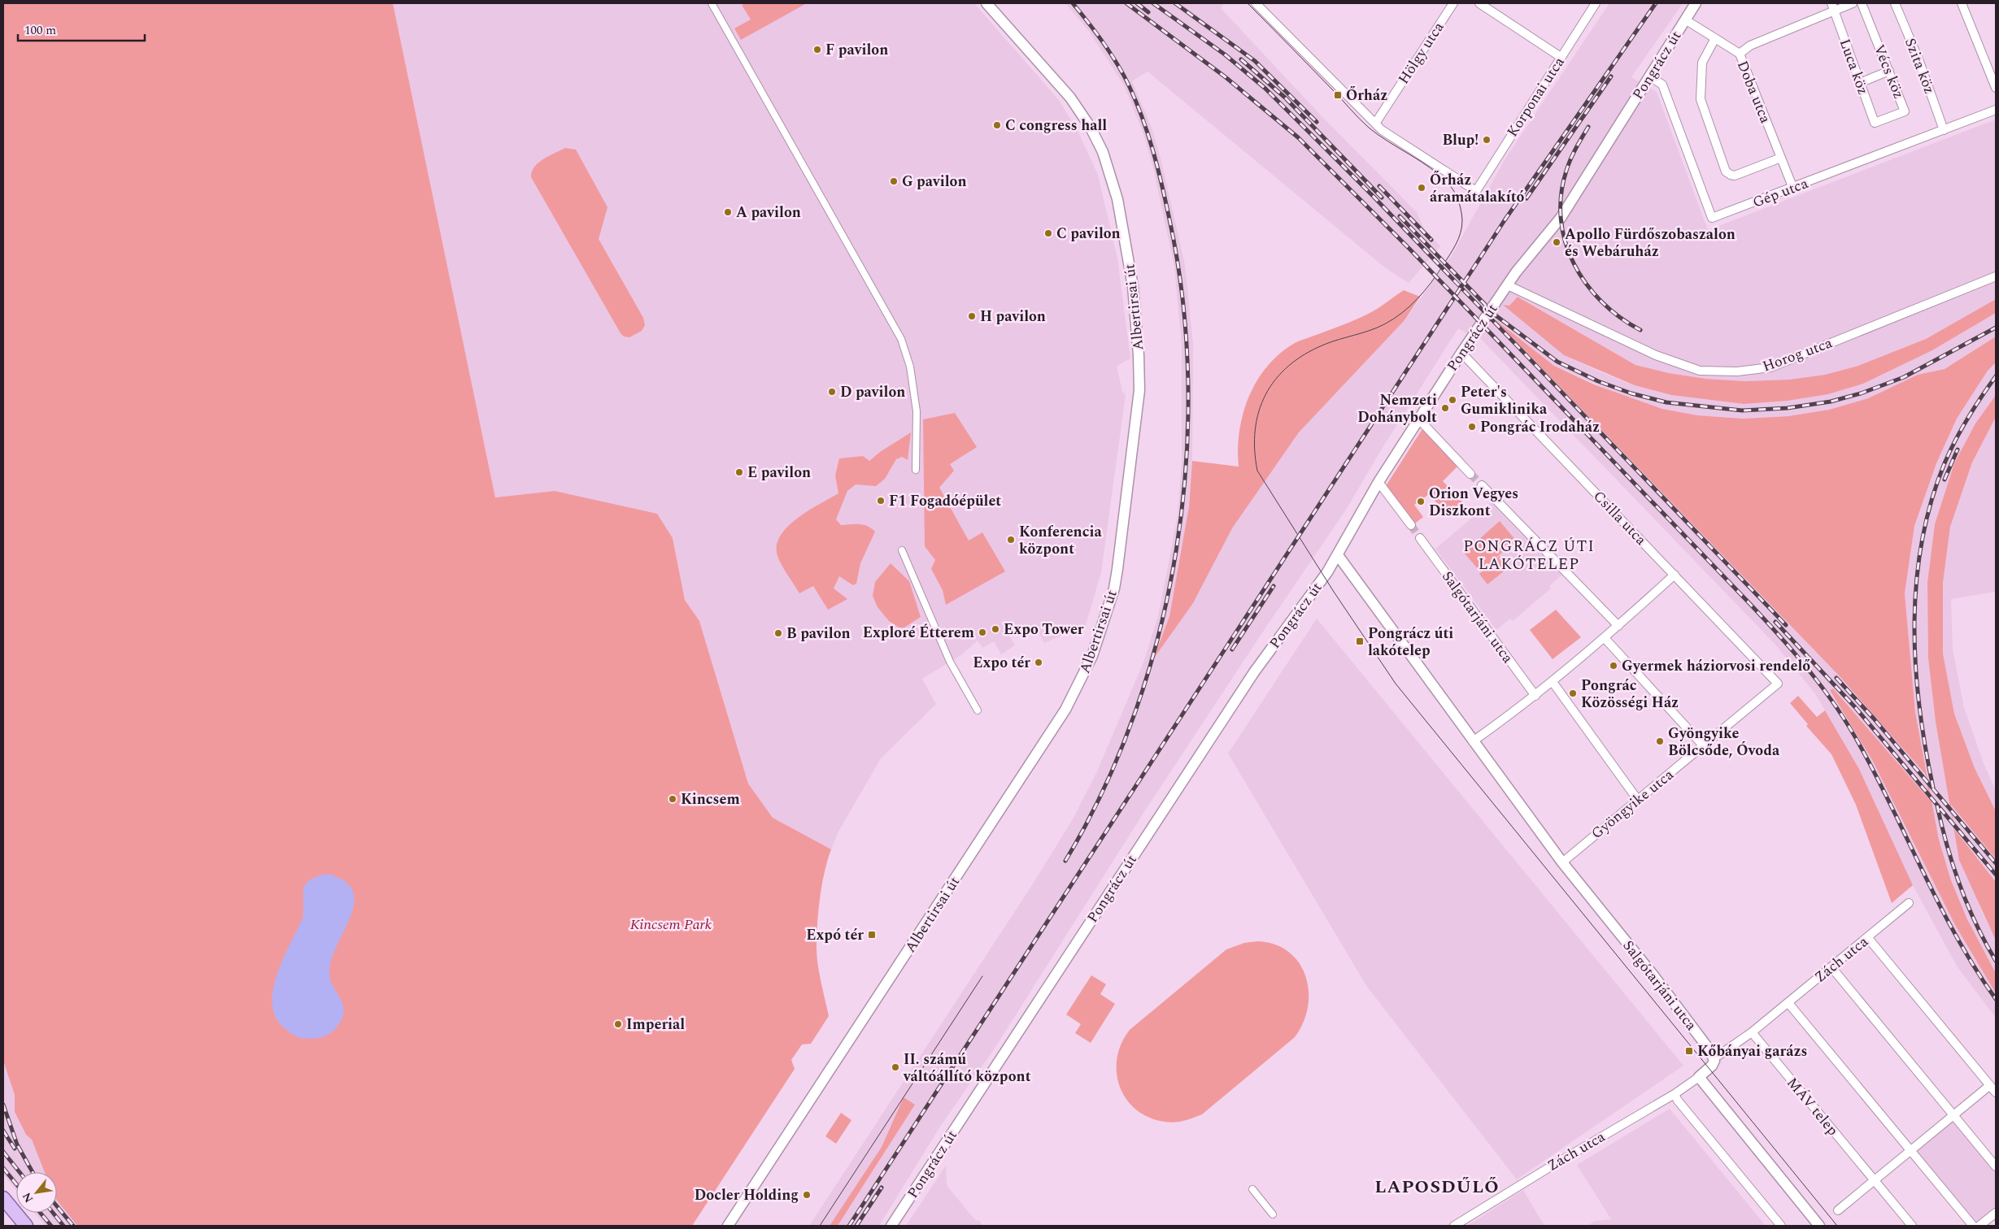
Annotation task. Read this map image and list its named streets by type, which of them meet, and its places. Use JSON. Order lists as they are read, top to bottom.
{
  "streets": {
    "street": [
      "Hölgy utca",
      "Pongrácz út",
      "Szita köz",
      "Luca köz",
      "Vécs köz",
      "Doba utca",
      "Korponai utca",
      "Gép utca",
      "Albertirsai út",
      "Horog utca",
      "Csilla utca",
      "Salgótarjáni utca",
      "Gyöngyike utca",
      "Zách utca",
      "MÁV telep"
    ]
  },
  "crossings": [
    ["Hölgy utca", "Korponai utca"],
    ["Pongrácz út", "Doba utca"],
    ["Pongrácz út", "Gép utca"],
    ["Pongrácz út", "Horog utca"],
    ["Pongrácz út", "Csilla utca"],
    ["Pongrácz út", "Salgótarjáni utca"],
    ["Szita köz", "Gép utca"],
    ["Luca köz", "Vécs köz"],
    ["Doba utca", "Gép utca"],
    ["Csilla utca", "Gyöngyike utca"],
    ["Salgótarjáni utca", "Gyöngyike utca"],
    ["Salgótarjáni utca", "Zách utca"],
    ["Zách utca", "MÁV telep"]
  ],
  "districts": ["PONGRÁCZ ÚTI LAKÓTELEP", "LAPOSDŰLŐ"],
  "parks": ["Kincsem Park"],
  "places": {
    "other": [
      "F pavilon",
      "C congress hall",
      "Blup!",
      "G pavilon",
      "Őrház áramátalakító",
      "A pavilon",
      "C pavilon",
      "Apollo Fürdőszobaszalon és Webáruház",
      "H pavilon",
      "D pavilon",
      "Peter's Gumiklinika",
      "Nemzeti Dohánybolt",
      "Pongrác Irodaház",
      "E pavilon",
      "F1 Fogadóépület",
      "Orion Vegyes Diszkont",
      "Konferencia központ",
      "Expo Tower",
      "Exploré Étterem",
      "B pavilon",
      "Expo tér",
      "Gyermek háziorvosi rendelő",
      "Pongrác Közösségi Ház",
      "Gyöngyike Bölcsőde, Óvoda",
      "Kincsem",
      "Imperial",
      "II. számú váltóállító központ",
      "Docler Holding"
    ],
    "transit": [
      "Őrház",
      "Pongrácz úti lakótelep",
      "Expó tér",
      "Kőbányai garázs"
    ]
  },
  "scale_bar": "100 m",
  "north": "bottom left"
}
